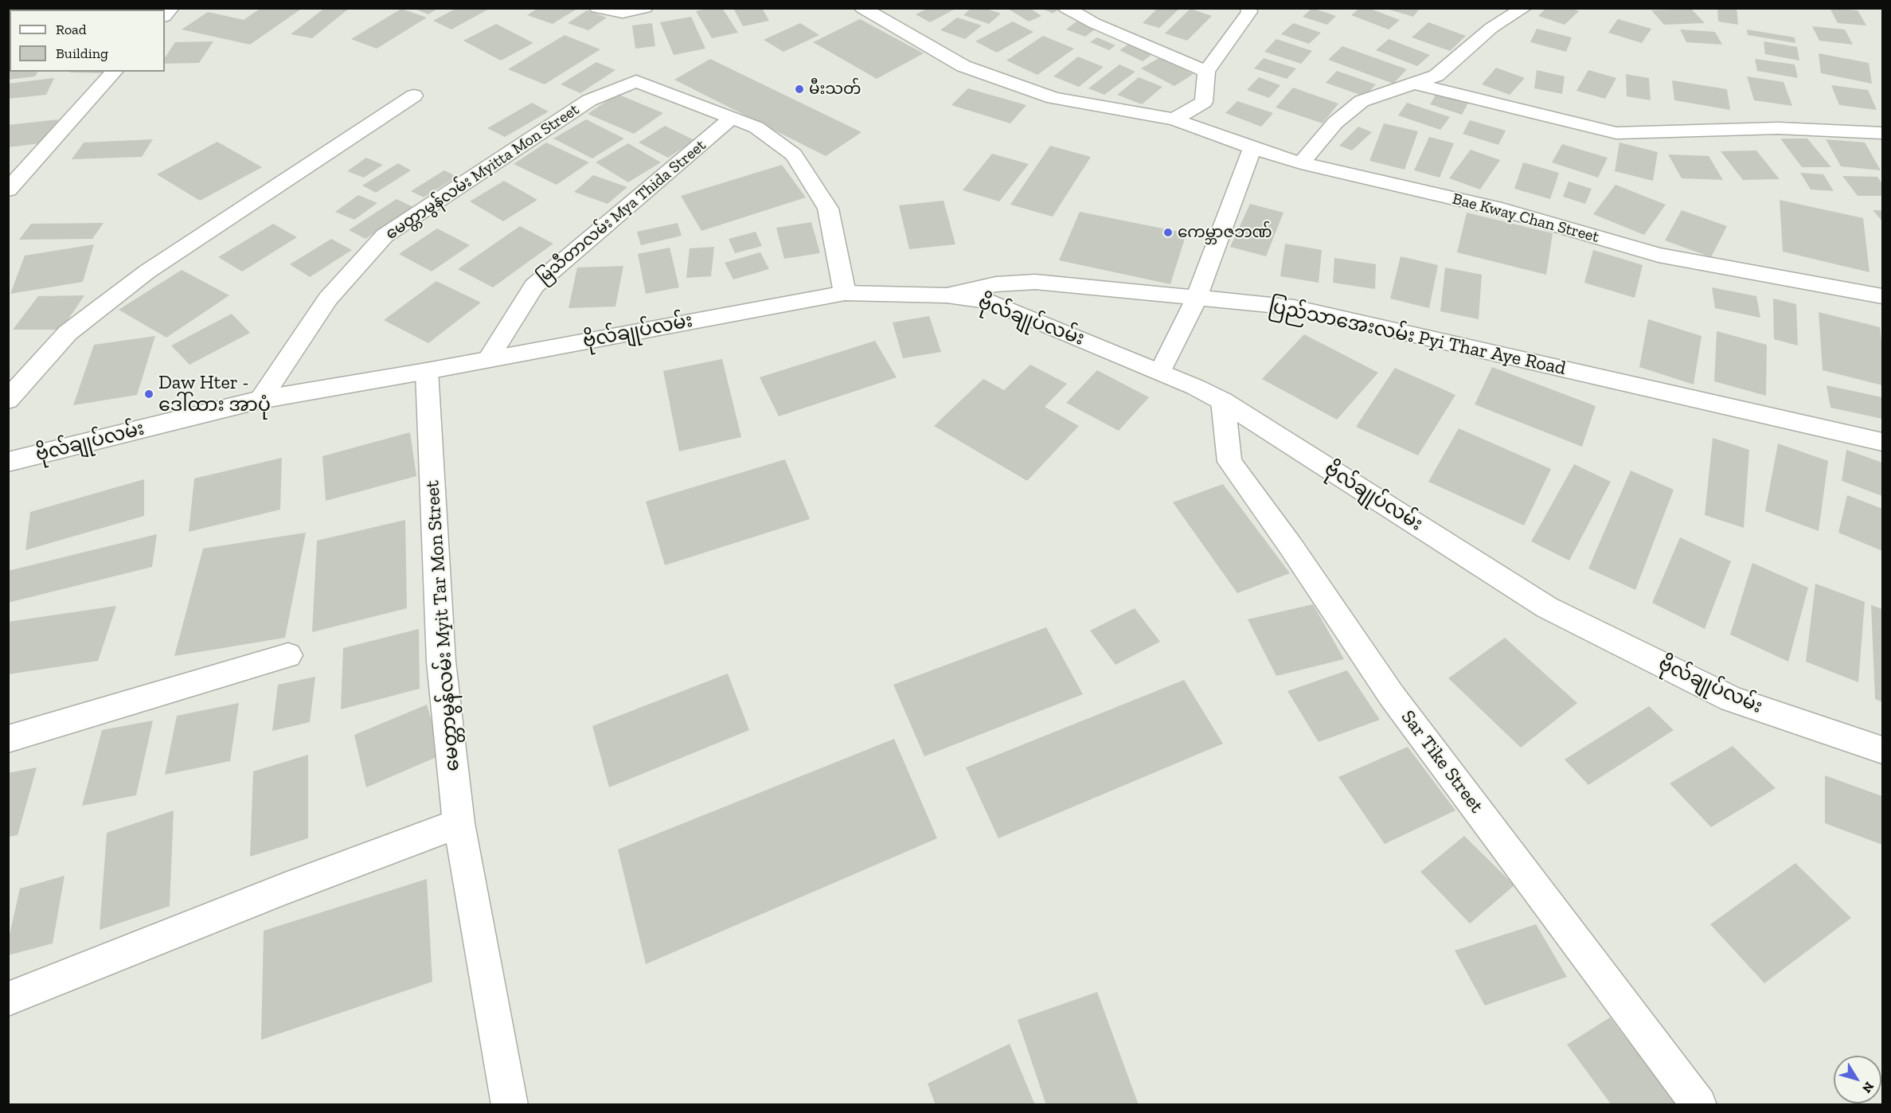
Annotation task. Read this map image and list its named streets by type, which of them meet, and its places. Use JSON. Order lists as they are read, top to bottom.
{
  "streets": {
    "main road": [
      "မေတ္တာမွန်လမ်း Myitta Mon Street",
      "မြသီတာလမ်း Mya Thida Street",
      "Bae Kway Chan Street",
      "ဗိုလ်ချုပ်လမ်း",
      "ပြည်သာအေးလမ်း Pyi Thar Aye Road",
      "မေတ္တာမွန်လမ်း Myit Tar Mon Street",
      "Sar Tike Street"
    ]
  },
  "crossings": [
    ["မေတ္တာမွန်လမ်း Myitta Mon Street", "မြသီတာလမ်း Mya Thida Street"],
    ["မေတ္တာမွန်လမ်း Myitta Mon Street", "ဗိုလ်ချုပ်လမ်း"],
    ["မြသီတာလမ်း Mya Thida Street", "ဗိုလ်ချုပ်လမ်း"],
    ["ဗိုလ်ချုပ်လမ်း", "ပြည်သာအေးလမ်း Pyi Thar Aye Road"],
    ["ဗိုလ်ချုပ်လမ်း", "မေတ္တာမွန်လမ်း Myit Tar Mon Street"],
    ["ဗိုလ်ချုပ်လမ်း", "Sar Tike Street"]
  ],
  "places": ["မီးသတ်", "ကေမ္ဘာဇဘဏ်", "Daw Hter - ဒေါ်ထား အာပုံ"],
  "legend": ["Road", "Building"],
  "north": "bottom right"
}
